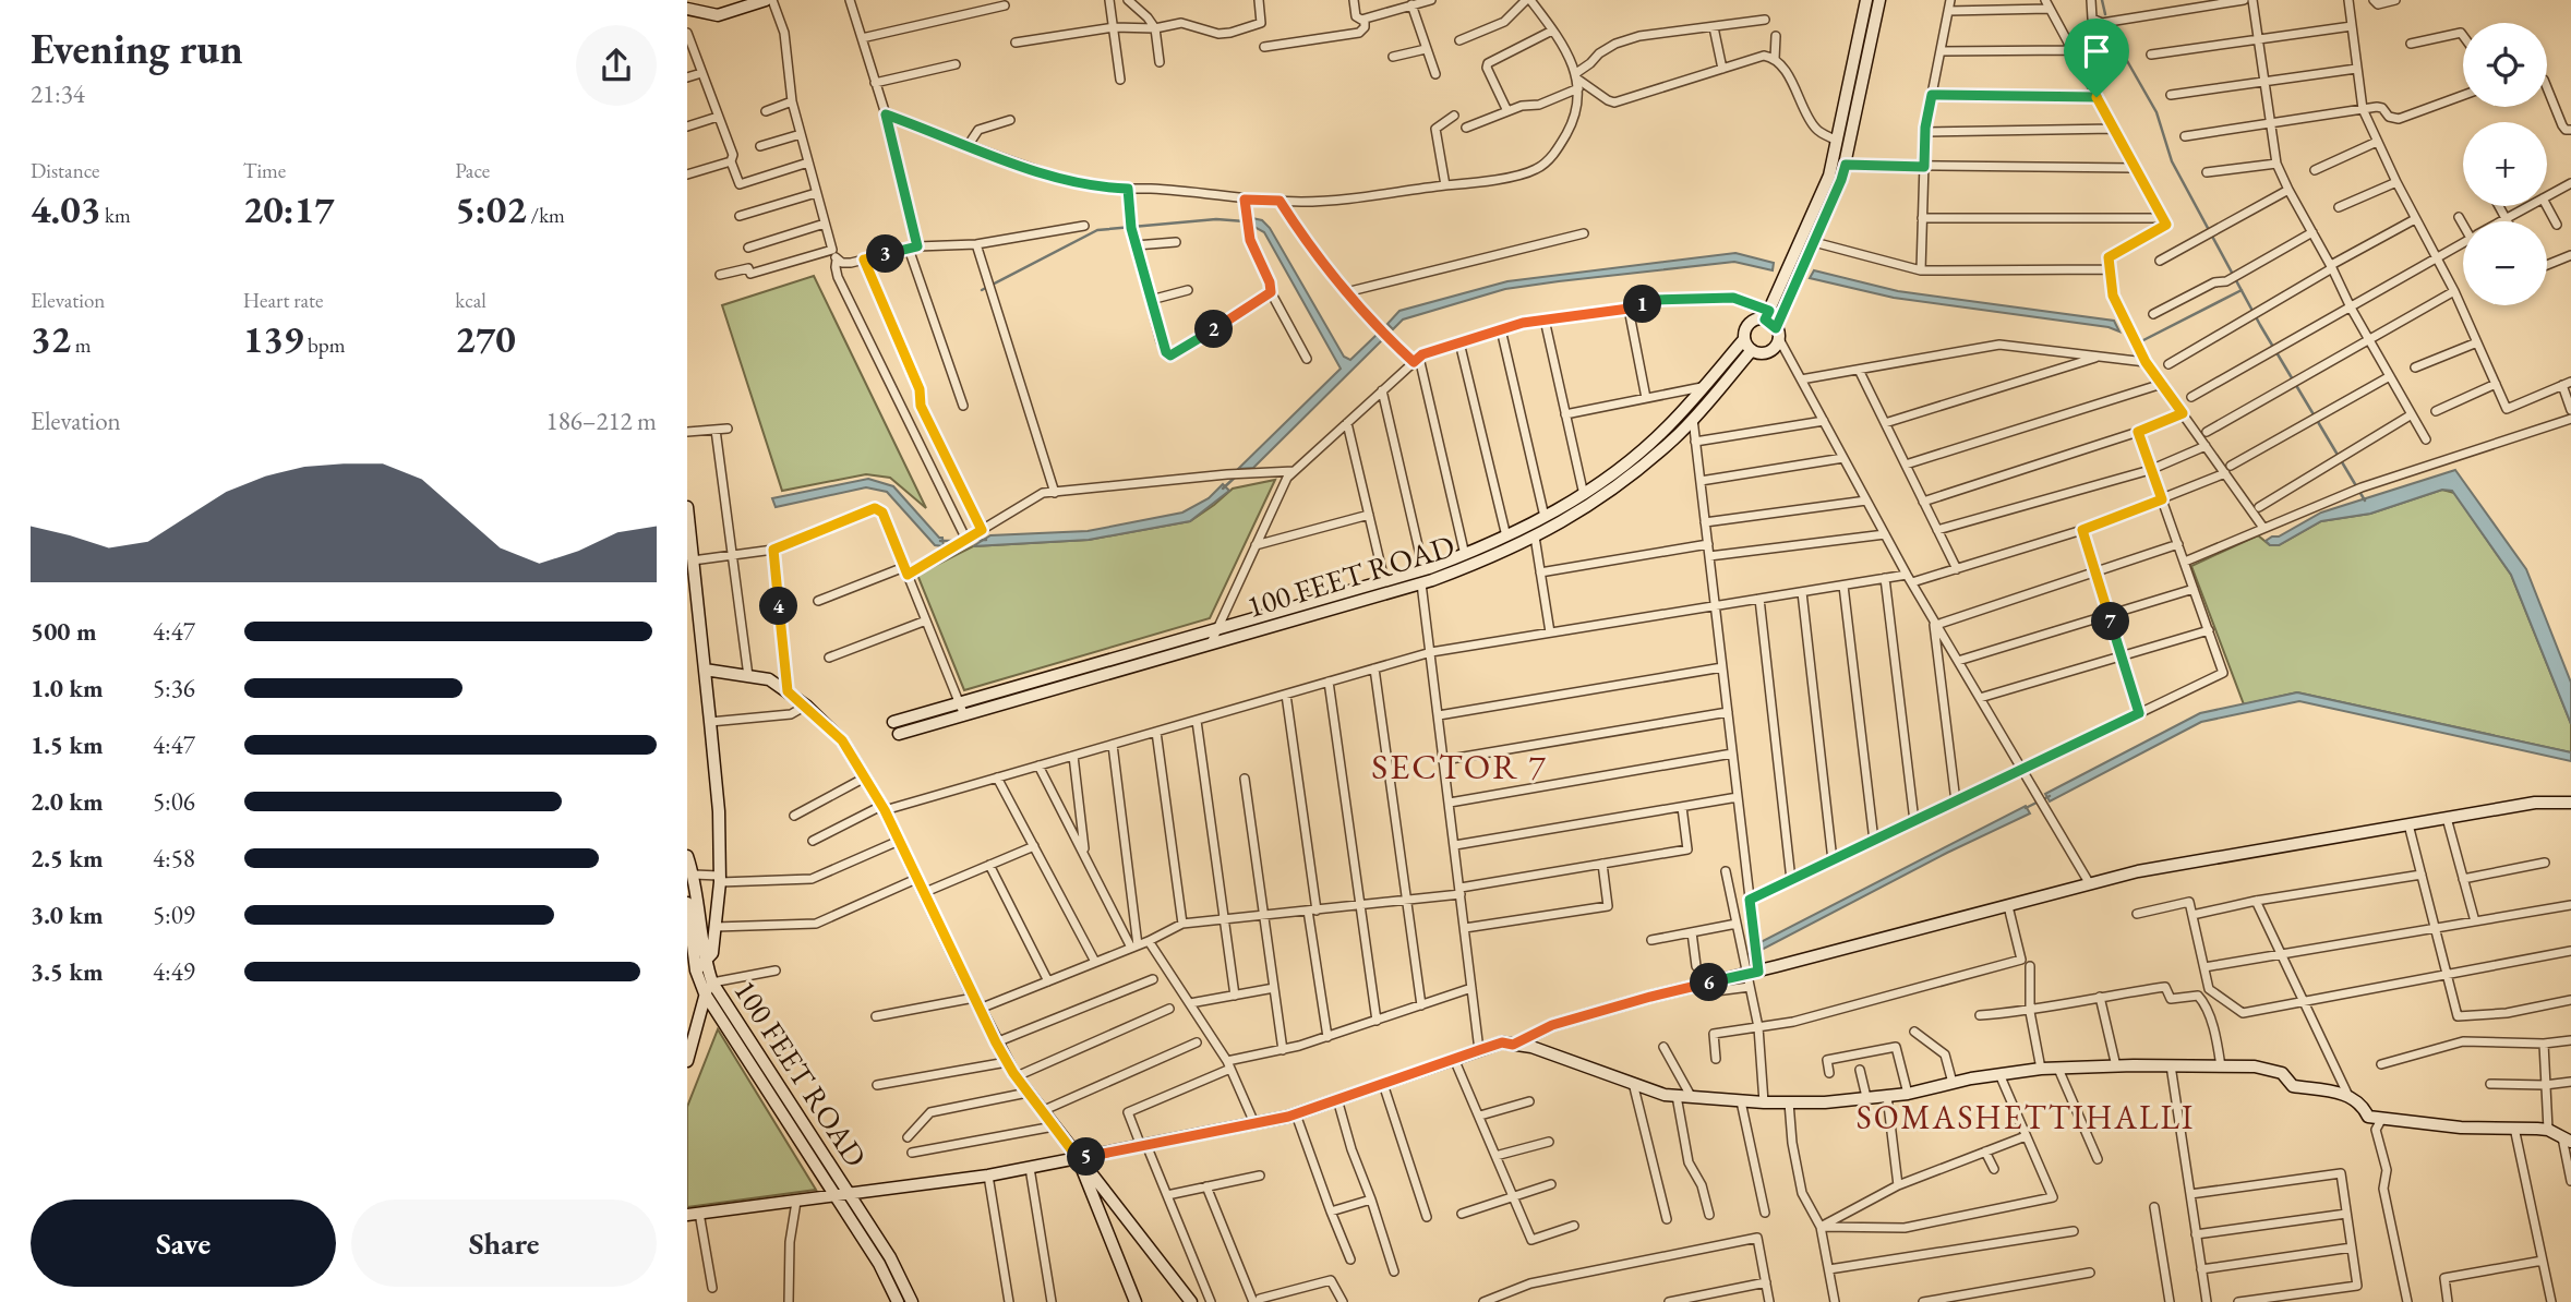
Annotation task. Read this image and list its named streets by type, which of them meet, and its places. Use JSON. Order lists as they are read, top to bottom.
{
  "streets": {
    "street": ["100 FEET ROAD"]
  },
  "districts": ["SECTOR 7", "SOMASHETTIHALLI"],
  "page": {
    "heading": ["Evening run", "21:34"],
    "map_buttons": ["+", "−"],
    "stats": [
      ["Distance", "4.03 km"],
      ["Time", "20:17"],
      ["Pace", "5:02 /km"],
      ["Elevation", "32 m"],
      ["Heart rate", "139 bpm"],
      ["kcal", "270"]
    ],
    "pins": [
      "3",
      "1",
      "2",
      "4",
      "7",
      "6",
      "5"
    ],
    "chart": ["Elevation", "186–212 m"],
    "list": [
      {
        "name": "500 m",
        "note": "4:47"
      },
      {
        "name": "1.0 km",
        "note": "5:36"
      },
      {
        "name": "1.5 km",
        "note": "4:47"
      },
      {
        "name": "2.0 km",
        "note": "5:06"
      },
      {
        "name": "2.5 km",
        "note": "4:58"
      },
      {
        "name": "3.0 km",
        "note": "5:09"
      },
      {
        "name": "3.5 km",
        "note": "4:49"
      }
    ],
    "buttons": ["Save", "Share"]
  }
}
